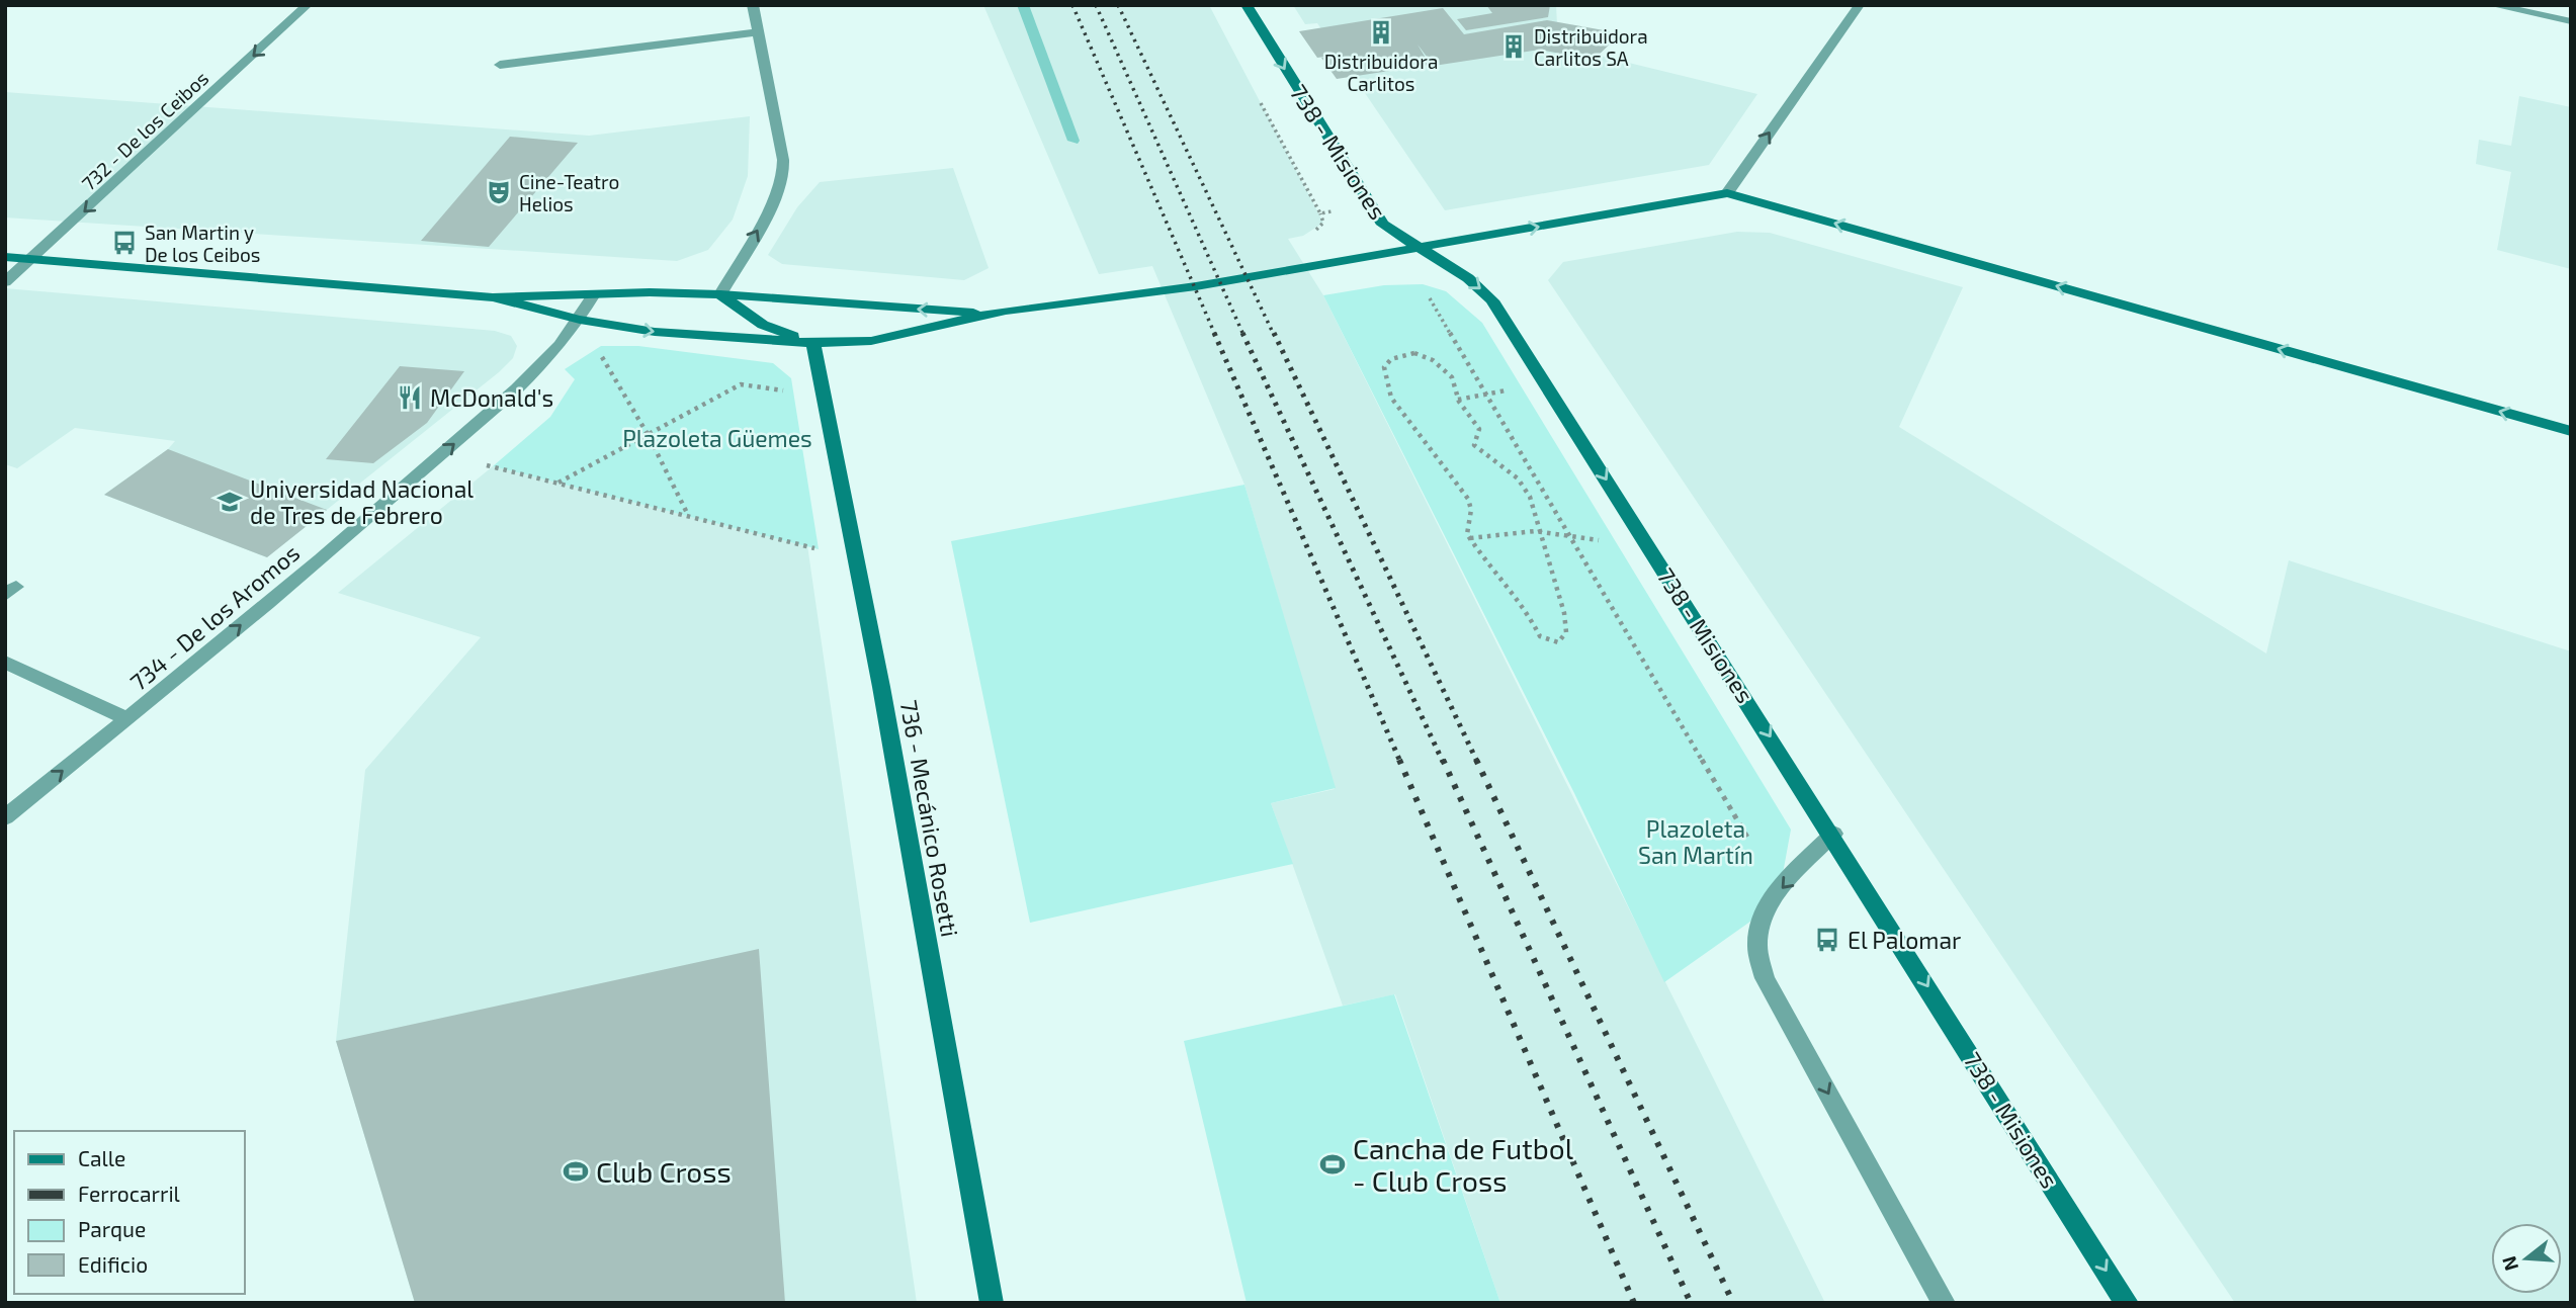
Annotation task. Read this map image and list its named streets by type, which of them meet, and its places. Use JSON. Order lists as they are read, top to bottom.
{
  "streets": {
    "street": [
      "732 - De los Ceibos",
      "738 - Misiones",
      "734 - De los Aromos",
      "736 - Mecánico Rosetti"
    ]
  },
  "one_way": ["732 - De los Ceibos", "738 - Misiones", "734 - De los Aromos"],
  "parks": ["Plazoleta Güemes", "Plazoleta San Martín"],
  "places": {
    "building": ["Distribuidora Carlitos", "Distribuidora Carlitos SA"],
    "theatre": ["Cine-Teatro Helios"],
    "bus stop": ["San Martin y De los Ceibos", "El Palomar"],
    "restaurant": ["McDonald's"],
    "school or university": ["Universidad Nacional de Tres de Febrero"],
    "sports": ["Cancha de Futbol - Club Cross", "Club Cross"]
  },
  "legend": [
    "Calle",
    "Ferrocarril",
    "Parque",
    "Edificio"
  ],
  "north": "left"
}
